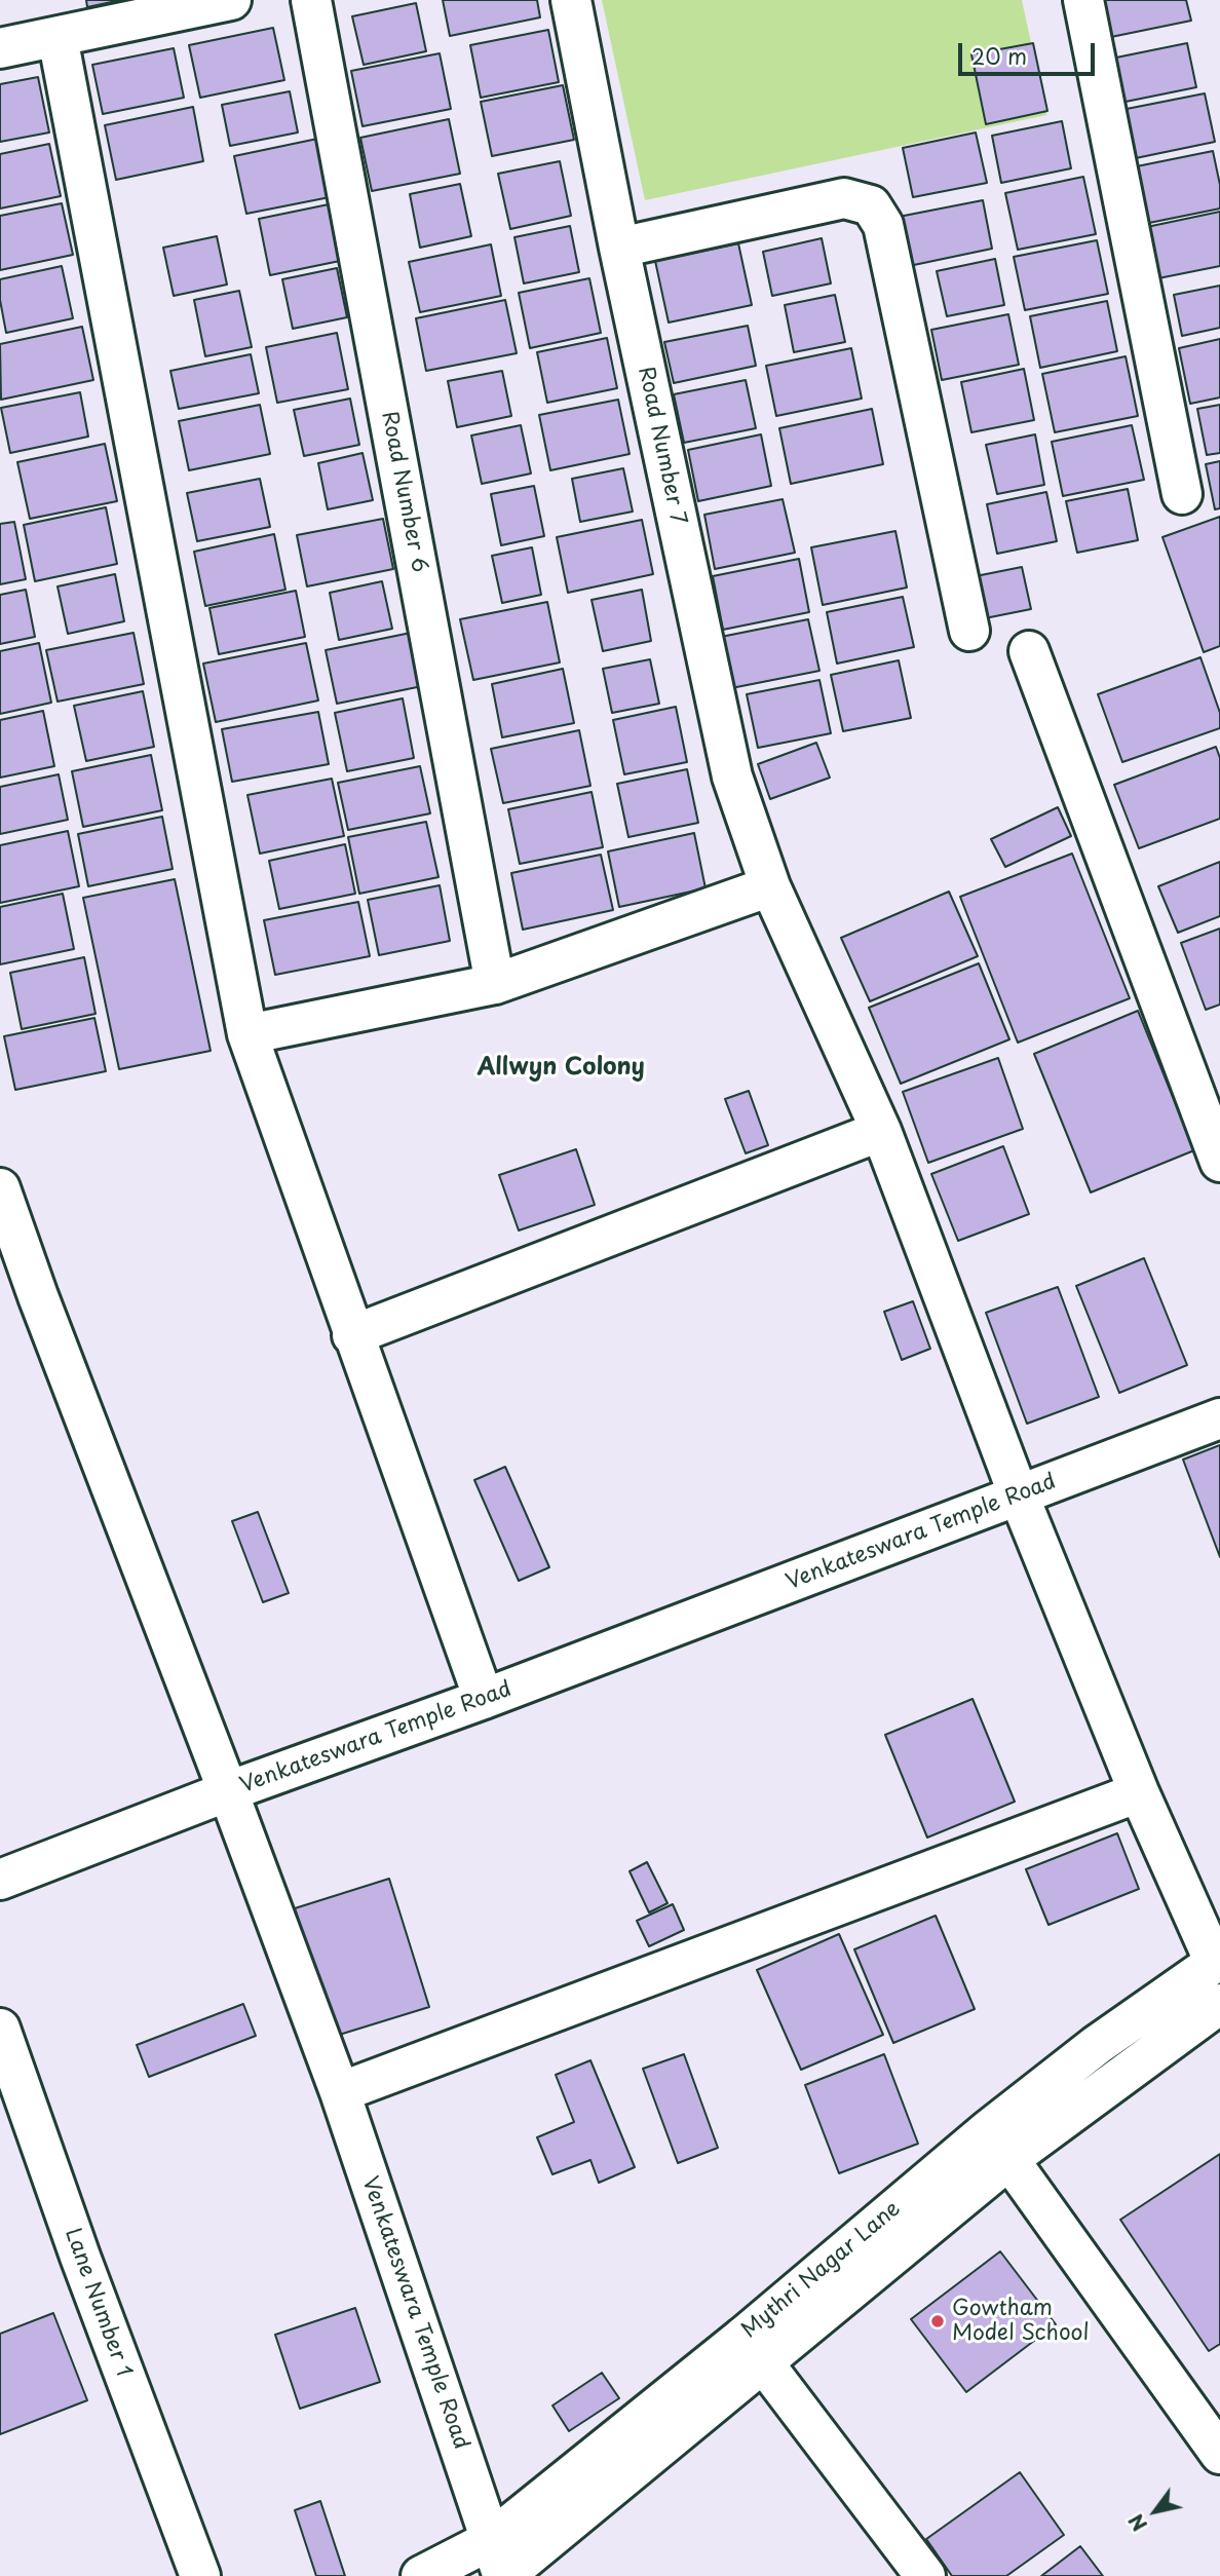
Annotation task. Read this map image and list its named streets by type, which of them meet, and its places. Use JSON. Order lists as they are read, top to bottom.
{
  "streets": {
    "street": [
      "Road Number 7",
      "Road Number 6",
      "Venkateswara Temple Road",
      "Mythri Nagar Lane",
      "Lane Number 1"
    ]
  },
  "crossings": [
    ["Road Number 7", "Venkateswara Temple Road"],
    ["Road Number 7", "Mythri Nagar Lane"],
    ["Venkateswara Temple Road", "Mythri Nagar Lane"]
  ],
  "districts": ["Allwyn Colony"],
  "places": ["Gowtham Model School"],
  "scale_bar": "20 m",
  "north": "bottom left"
}
